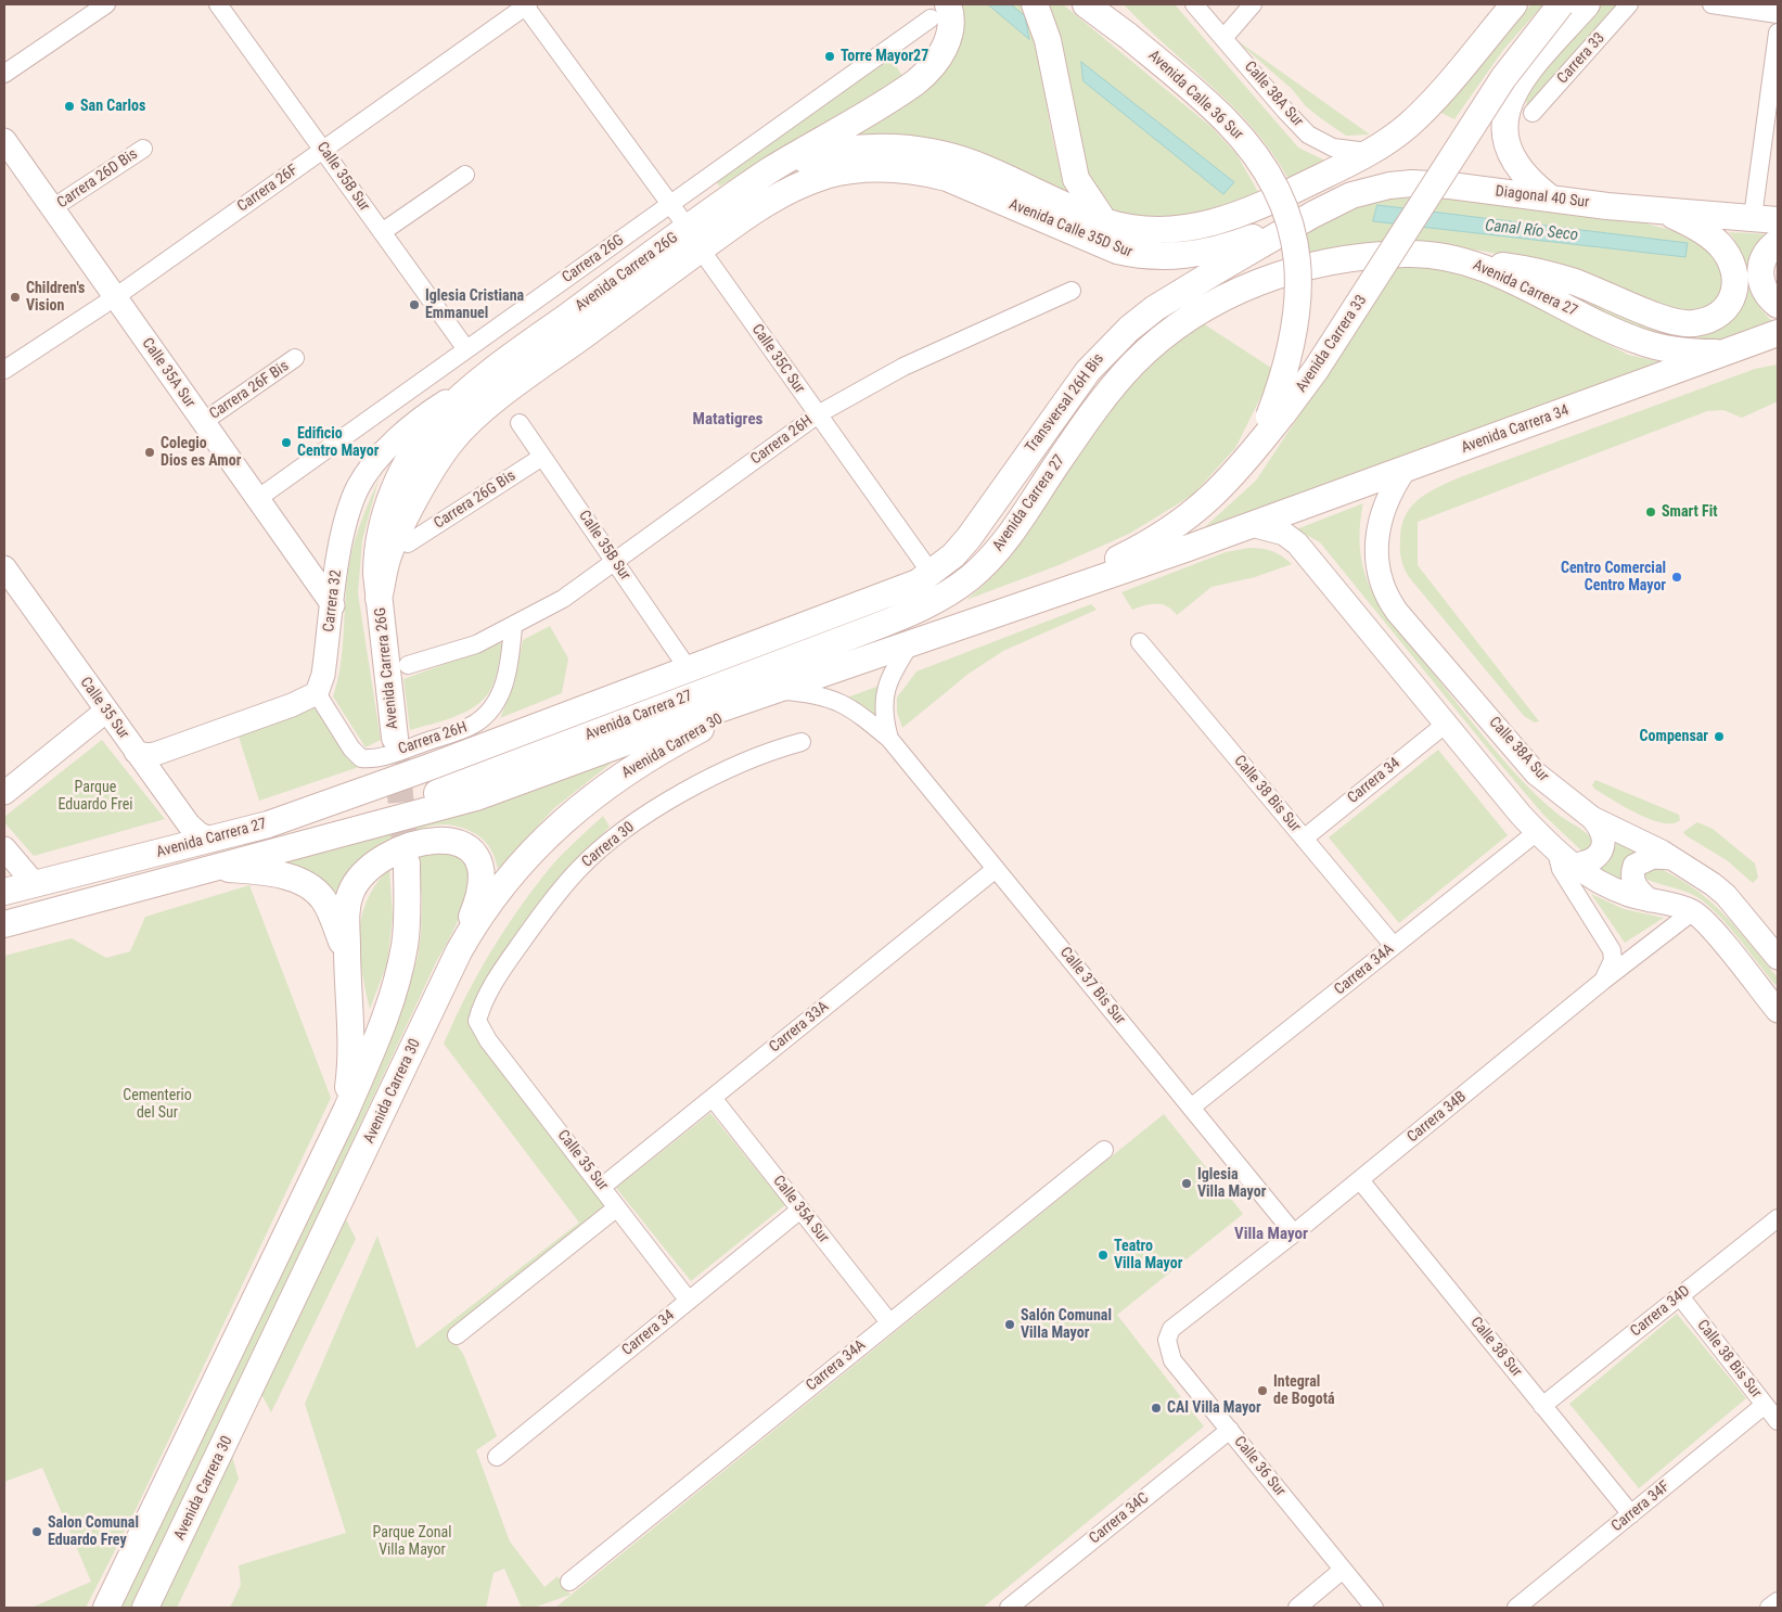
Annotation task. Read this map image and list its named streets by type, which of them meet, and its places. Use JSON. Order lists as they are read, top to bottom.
{
  "streets": {
    "main road": [
      "Avenida Calle 36 Sur",
      "Diagonal 40 Sur",
      "Avenida Calle 35D Sur",
      "Avenida Carrera 26G",
      "Avenida Carrera 27",
      "Avenida Carrera 33",
      "Transversal 26H Bis",
      "Avenida Carrera 34",
      "Avenida Carrera 30"
    ],
    "street": [
      "Carrera 33",
      "Calle 38A Sur",
      "Calle 35B Sur",
      "Carrera 26D Bis",
      "Carrera 26F",
      "Carrera 26G",
      "Calle 35C Sur",
      "Calle 35A Sur",
      "Carrera 26F Bis",
      "Carrera 26H",
      "Carrera 26G Bis",
      "Carrera 32",
      "Calle 35 Sur",
      "Carrera 34",
      "Calle 38 Bis Sur",
      "Carrera 30",
      "Carrera 34A",
      "Calle 37 Bis Sur",
      "Carrera 33A",
      "Carrera 34B",
      "Carrera 34D",
      "Calle 38 Sur",
      "Calle 36 Sur",
      "Carrera 34F",
      "Carrera 34C"
    ]
  },
  "crossings": [
    ["Calle 38A Sur", "Avenida Carrera 34"],
    ["Avenida Calle 36 Sur", "Avenida Carrera 27"],
    ["Avenida Calle 36 Sur", "Avenida Carrera 33"],
    ["Calle 35B Sur", "Carrera 26F"],
    ["Calle 35B Sur", "Carrera 26G"],
    ["Calle 35B Sur", "Avenida Carrera 27"],
    ["Calle 35B Sur", "Carrera 26H"],
    ["Calle 35B Sur", "Carrera 26G Bis"],
    ["Carrera 26D Bis", "Calle 35A Sur"],
    ["Carrera 26F", "Calle 35C Sur"],
    ["Carrera 26F", "Calle 35A Sur"],
    ["Diagonal 40 Sur", "Avenida Calle 35D Sur"],
    ["Diagonal 40 Sur", "Transversal 26H Bis"],
    ["Avenida Calle 35D Sur", "Avenida Carrera 26G"],
    ["Avenida Calle 35D Sur", "Transversal 26H Bis"],
    ["Carrera 26G", "Avenida Carrera 26G"],
    ["Carrera 26G", "Calle 35C Sur"],
    ["Carrera 26G", "Calle 35A Sur"],
    ["Avenida Carrera 26G", "Calle 35C Sur"],
    ["Avenida Carrera 26G", "Carrera 32"],
    ["Avenida Carrera 27", "Calle 35C Sur"],
    ["Avenida Carrera 27", "Transversal 26H Bis"],
    ["Avenida Carrera 27", "Avenida Carrera 34"],
    ["Avenida Carrera 27", "Calle 35 Sur"],
    ["Avenida Carrera 27", "Avenida Carrera 30"],
    ["Avenida Carrera 27", "Calle 37 Bis Sur"],
    ["Calle 35C Sur", "Transversal 26H Bis"],
    ["Calle 35C Sur", "Carrera 26H"],
    ["Calle 35A Sur", "Carrera 26F Bis"],
    ["Calle 35A Sur", "Carrera 32"],
    ["Calle 35A Sur", "Carrera 34"],
    ["Calle 35A Sur", "Carrera 34A"],
    ["Calle 35A Sur", "Carrera 33A"],
    ["Carrera 26H", "Carrera 32"],
    ["Calle 35 Sur", "Carrera 34"],
    ["Calle 35 Sur", "Carrera 30"],
    ["Calle 35 Sur", "Carrera 33A"],
    ["Avenida Carrera 30", "Calle 37 Bis Sur"],
    ["Carrera 34", "Calle 38 Bis Sur"],
    ["Calle 38 Bis Sur", "Carrera 34A"],
    ["Calle 38 Bis Sur", "Carrera 34D"],
    ["Calle 38 Bis Sur", "Carrera 34F"],
    ["Carrera 34A", "Calle 37 Bis Sur"],
    ["Calle 37 Bis Sur", "Carrera 33A"],
    ["Calle 37 Bis Sur", "Carrera 34B"],
    ["Carrera 34B", "Calle 38 Sur"],
    ["Carrera 34B", "Calle 36 Sur"],
    ["Carrera 34D", "Calle 38 Sur"],
    ["Calle 38 Sur", "Carrera 34F"],
    ["Calle 36 Sur", "Carrera 34C"]
  ],
  "districts": ["Matatigres", "Villa Mayor"],
  "water": ["Canal Río Seco"],
  "parks": ["Parque Eduardo Frei", "Cementerio del Sur", "Parque Zonal Villa Mayor"],
  "places": [
    "Torre Mayor27",
    "San Carlos",
    "Children's Vision",
    "Iglesia Cristiana Emmanuel",
    "Edificio Centro Mayor",
    "Colegio Dios es Amor",
    "Smart Fit",
    "Centro Comercial Centro Mayor",
    "Compensar",
    "Iglesia Villa Mayor",
    "Teatro Villa Mayor",
    "Salón Comunal Villa Mayor",
    "Integral de Bogotá",
    "CAI Villa Mayor",
    "Salon Comunal Eduardo Frey"
  ]
}
